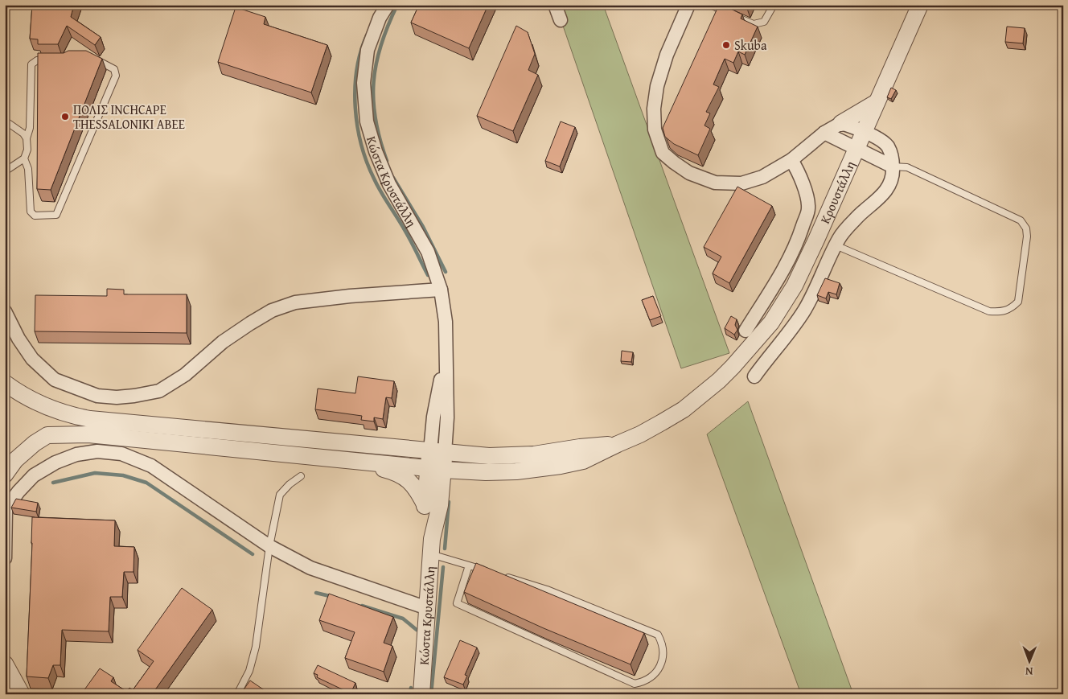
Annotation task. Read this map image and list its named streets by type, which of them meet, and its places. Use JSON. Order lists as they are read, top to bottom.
{
  "streets": {
    "street": ["Κώστα Κρυστάλλη", "Κρουστάλλη"]
  },
  "crossings": [
    ["Κώστα Κρυστάλλη", "Κρουστάλλη"]
  ],
  "places": ["Skuba", "ΠΟΛΙΣ INCHCAPE THESSALONIKI ΑΒΕΕ"],
  "north": "bottom"
}
